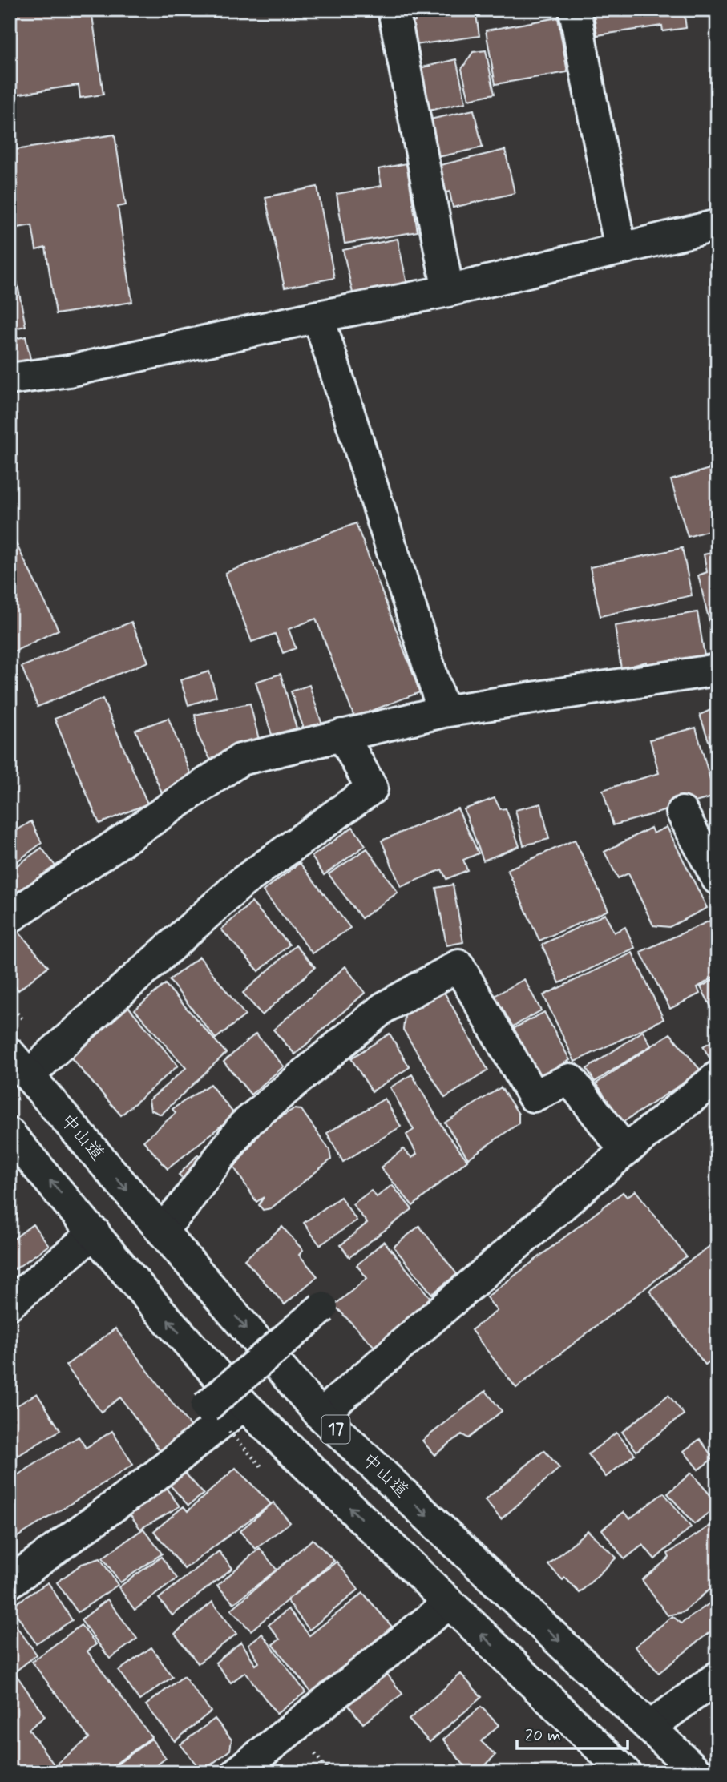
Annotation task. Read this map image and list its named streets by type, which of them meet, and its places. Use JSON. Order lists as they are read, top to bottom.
{
  "streets": {
    "main road": ["中山道", "17"]
  },
  "scale_bar": "20 m"
}
